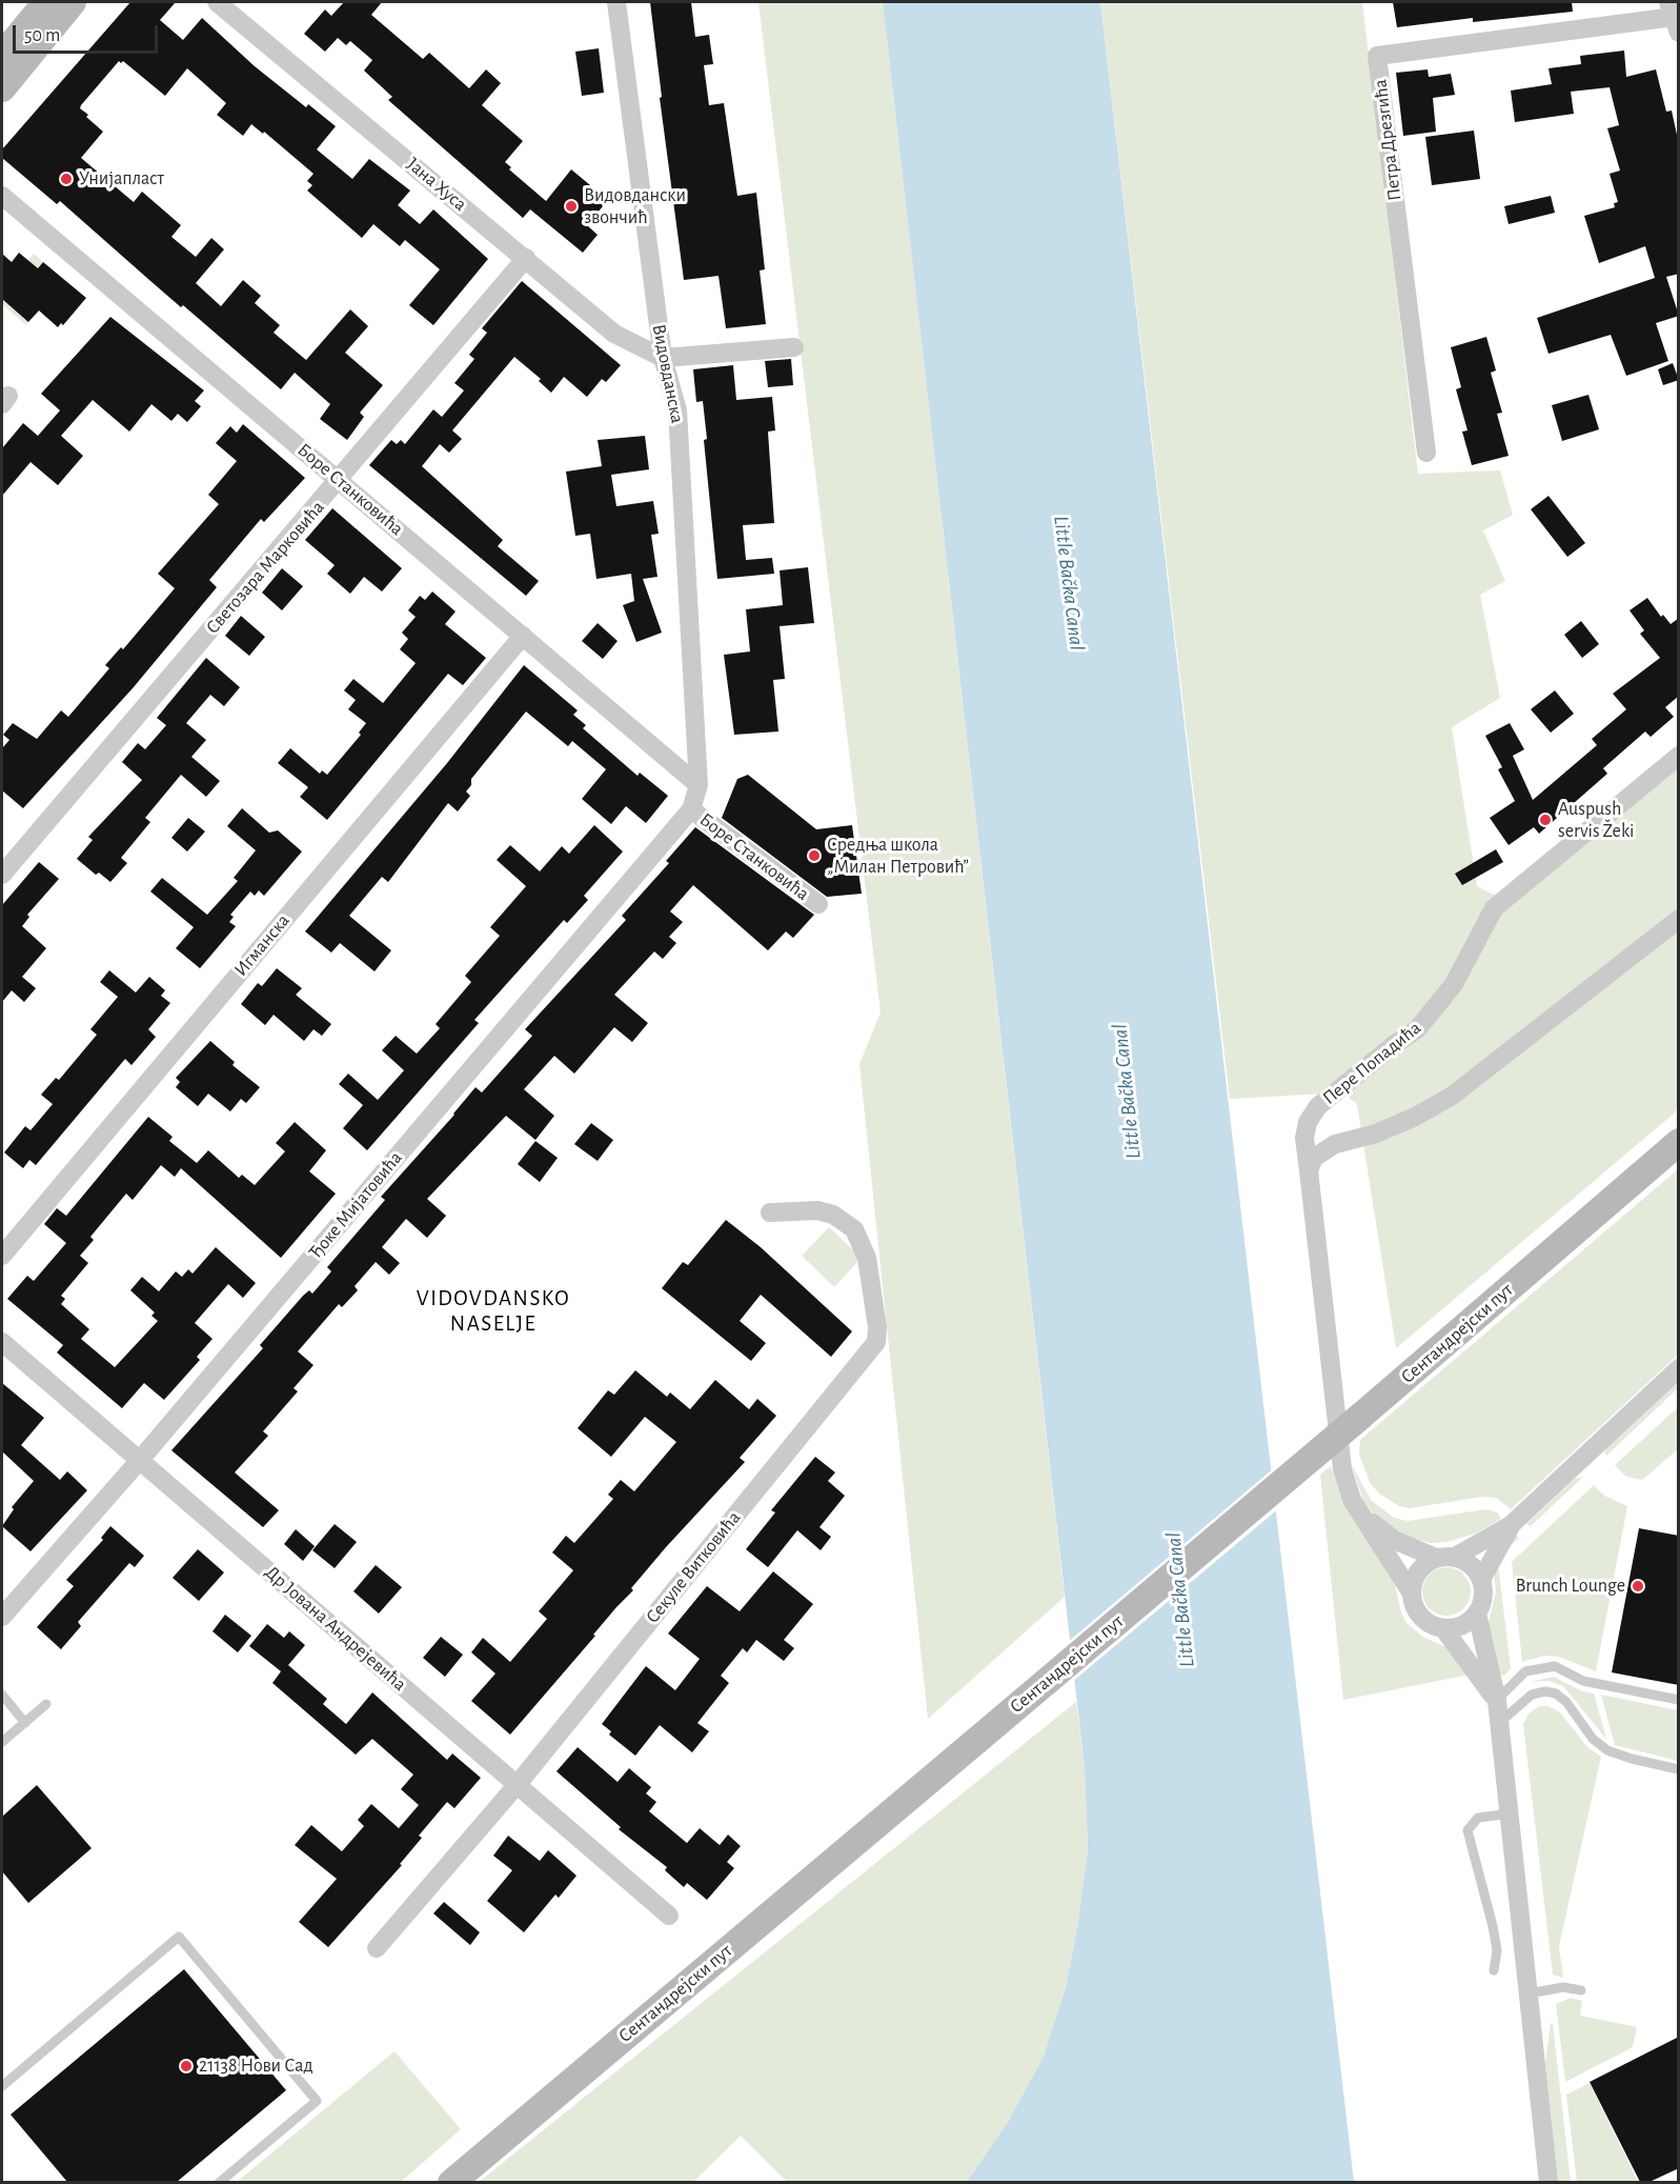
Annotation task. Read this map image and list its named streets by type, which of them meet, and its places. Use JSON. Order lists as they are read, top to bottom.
{
  "streets": {
    "main road": ["Сентандрејски пут"],
    "street": [
      "Петра Дрезгића",
      "Јана Хуса",
      "Видовданска",
      "Боре Станковића",
      "Светозара Марковића",
      "Игманска",
      "Пере Попадића",
      "Ђоке Мијатовића",
      "Секуле Витковића",
      "Др Јована Андрејевића"
    ]
  },
  "crossings": [
    ["Јана Хуса", "Видовданска"],
    ["Јана Хуса", "Светозара Марковића"],
    ["Видовданска", "Боре Станковића"],
    ["Видовданска", "Ђоке Мијатовића"],
    ["Боре Станковића", "Светозара Марковића"],
    ["Боре Станковића", "Игманска"],
    ["Боре Станковића", "Ђоке Мијатовића"],
    ["Ђоке Мијатовића", "Др Јована Андрејевића"],
    ["Секуле Витковића", "Др Јована Андрејевића"]
  ],
  "districts": ["VIDOVDANSKO NASELJE"],
  "water": ["Little Bačka Canal"],
  "places": [
    "Унијапласт",
    "Видовдански звончић",
    "Auspush servis Žeki",
    "Средња школа „Милан Петровић”",
    "Brunch Lounge",
    "21138 Нови Сад"
  ],
  "scale_bar": "50 m"
}
